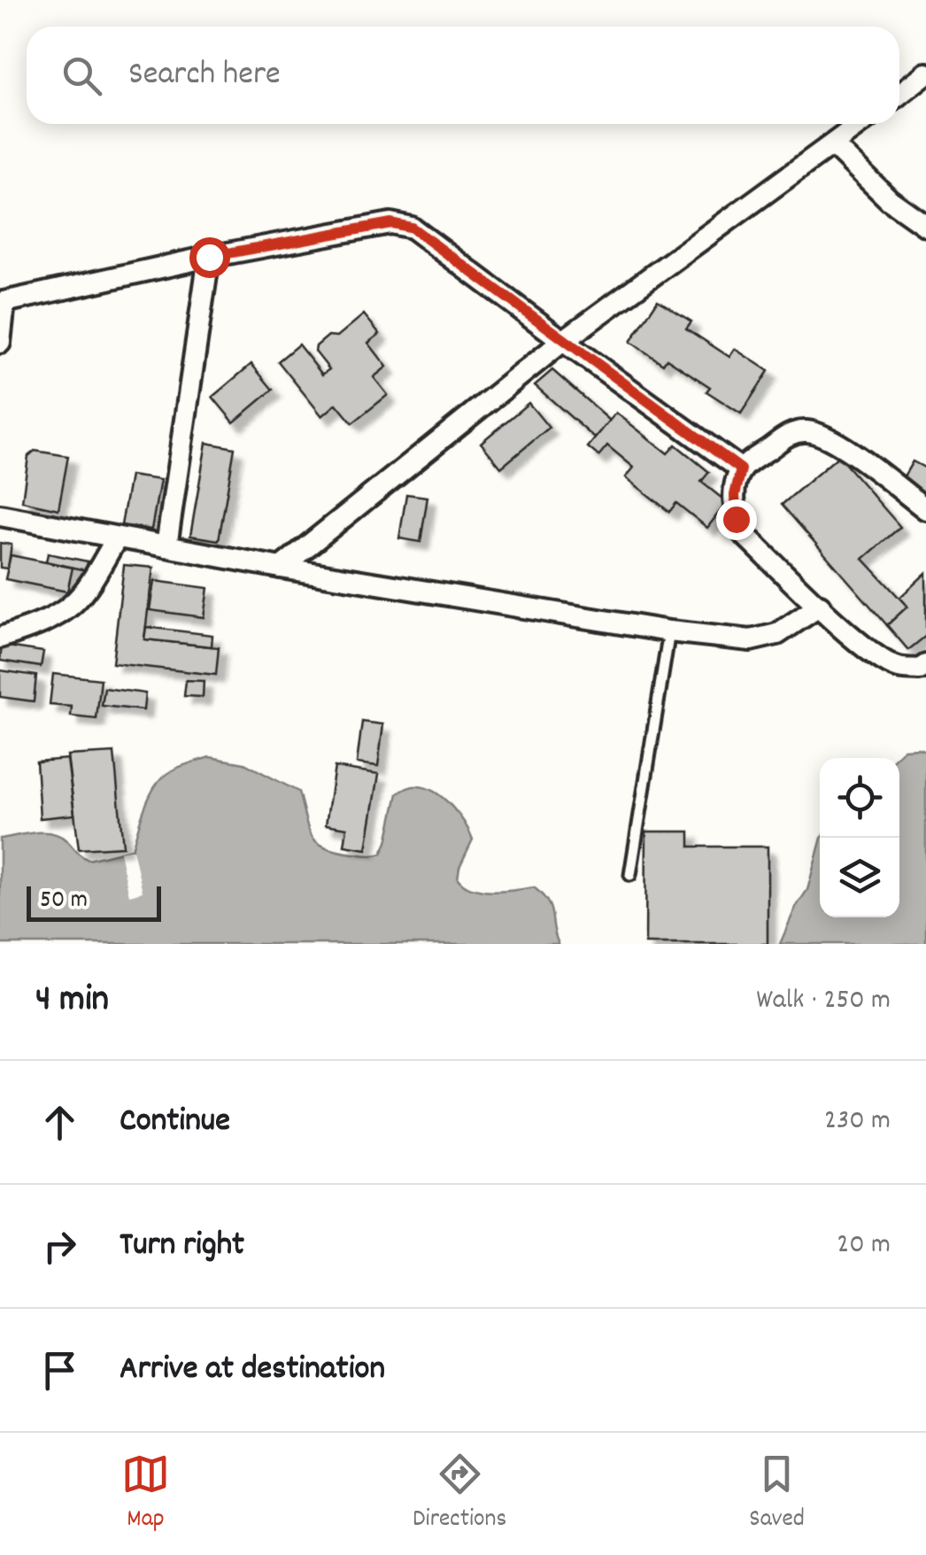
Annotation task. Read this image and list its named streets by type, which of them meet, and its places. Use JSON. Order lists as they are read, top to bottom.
{
  "scale_bar": "50 m",
  "page": {
    "search": "Search here",
    "scale": "50 m",
    "heading": ["4 min", "Walk · 250 m"],
    "list": [
      ["Continue", "230 m"],
      ["Turn right", "20 m"],
      "Arrive at destination"
    ],
    "nav": ["Map", "Directions", "Saved"]
  }
}
